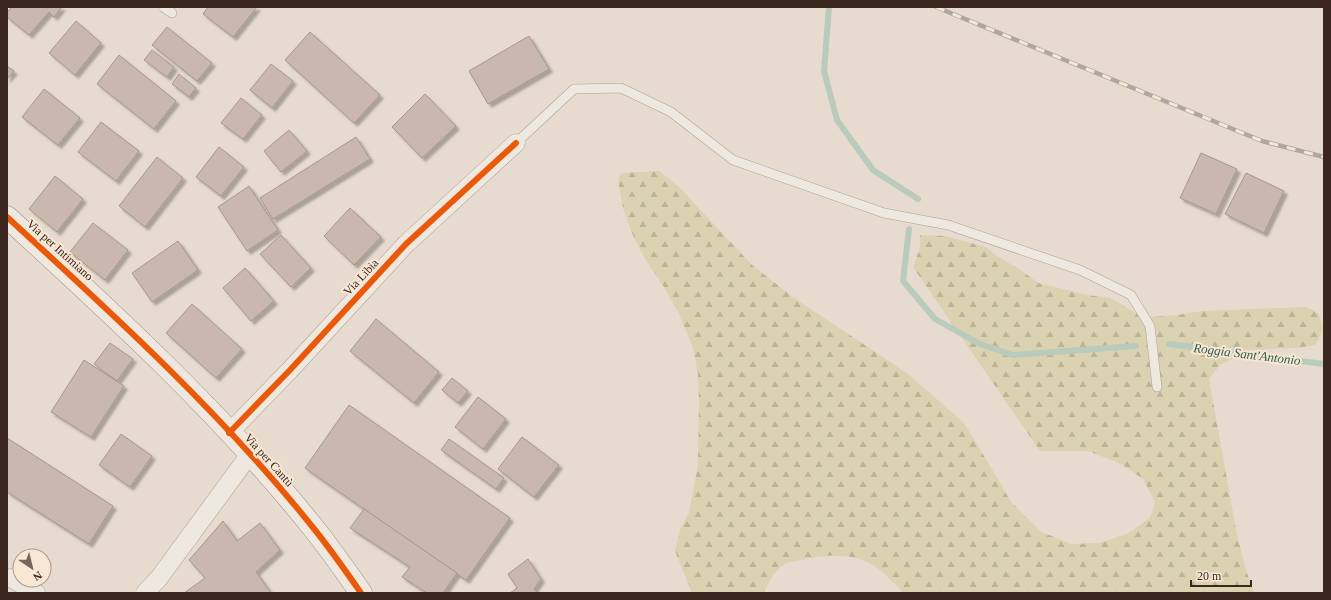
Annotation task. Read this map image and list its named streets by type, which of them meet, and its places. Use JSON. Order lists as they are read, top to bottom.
{
  "streets": {
    "street": ["Via per Intimiano", "Via Libia", "Via per Cantù"]
  },
  "crossings": [
    ["Via per Intimiano", "Via per Cantù"],
    ["Via Libia", "Via per Cantù"]
  ],
  "water": ["Roggia Sant'Antonio"],
  "scale_bar": "20 m",
  "north": "bottom right"
}
